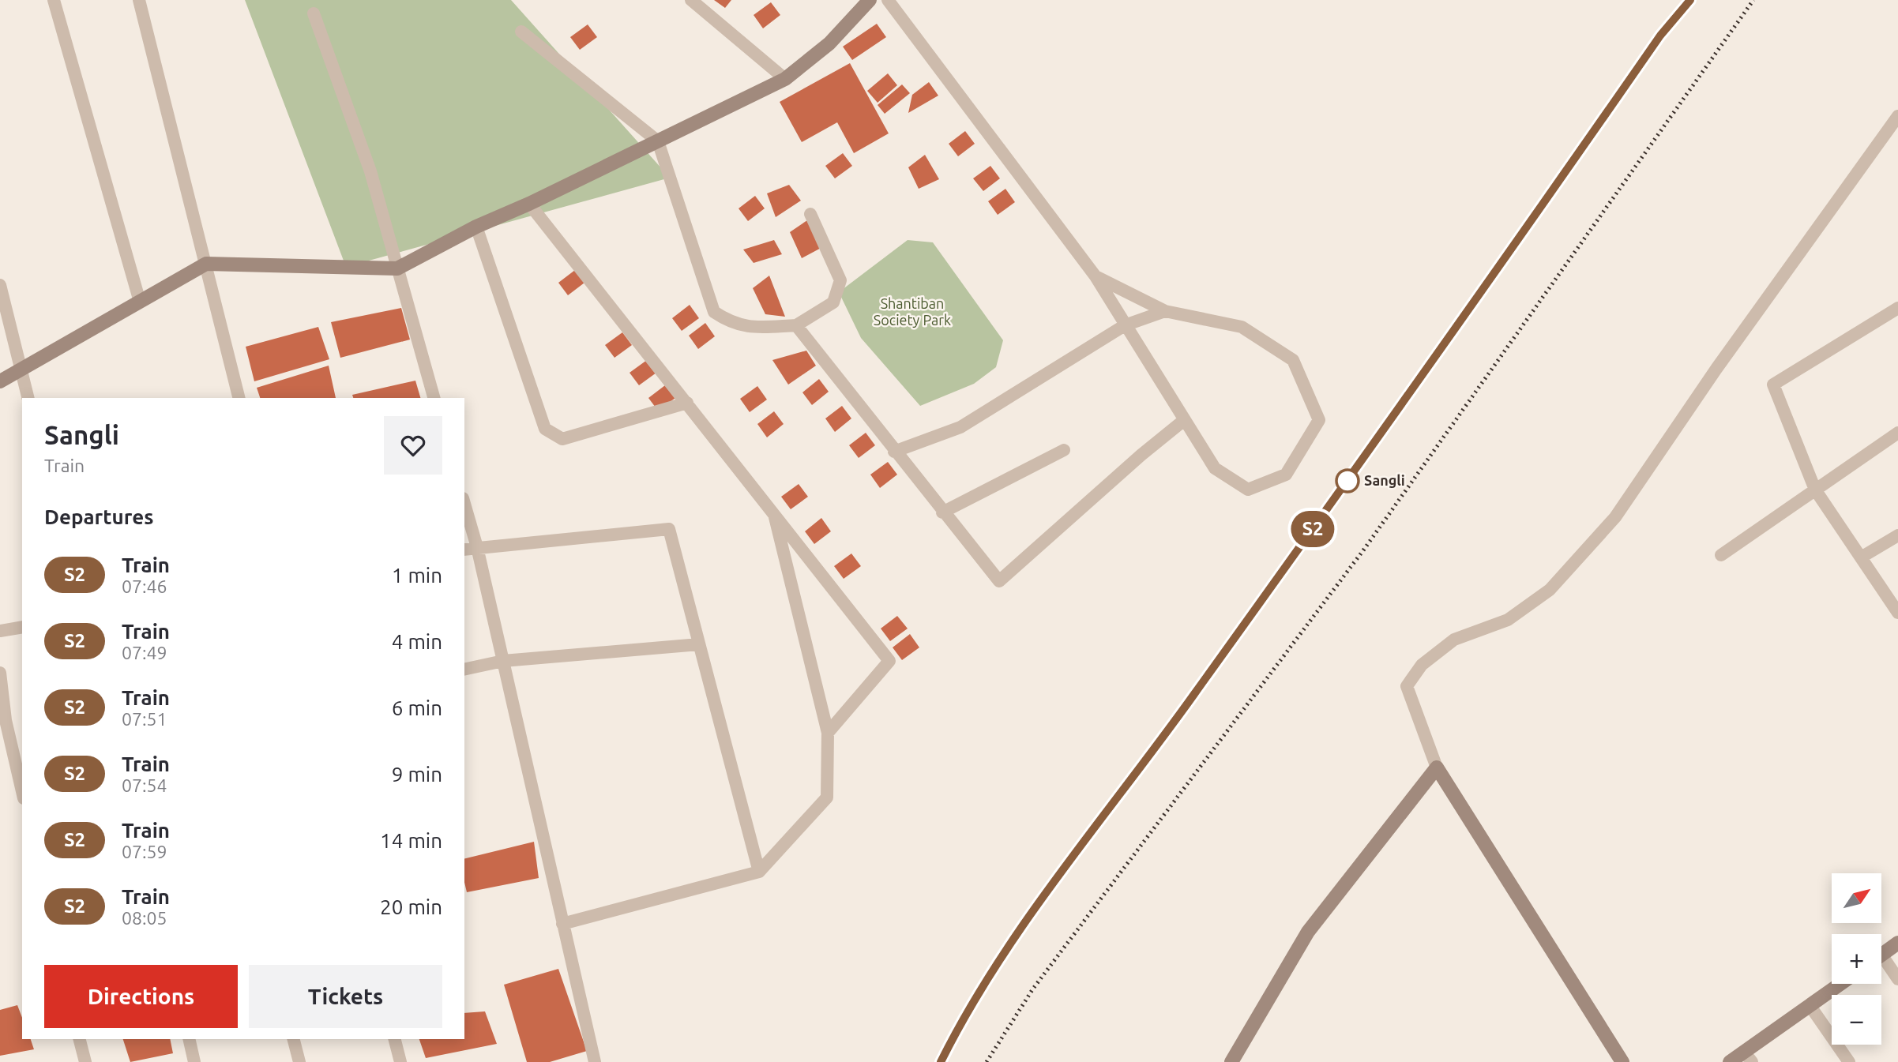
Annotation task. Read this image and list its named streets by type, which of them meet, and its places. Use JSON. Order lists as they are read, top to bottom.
{
  "parks": ["Shantiban Society Park"],
  "places": ["Sangli"],
  "north": "top right",
  "page": {
    "on_map": "S2",
    "heading": [
      ["Sangli", "Train"],
      "Departures"
    ],
    "list": [
      {
        "mark": "S2",
        "name": "Train",
        "note": "07:46",
        "value": "1 min"
      },
      {
        "mark": "S2",
        "name": "Train",
        "note": "07:49",
        "value": "4 min"
      },
      {
        "mark": "S2",
        "name": "Train",
        "note": "07:51",
        "value": "6 min"
      },
      {
        "mark": "S2",
        "name": "Train",
        "note": "07:54",
        "value": "9 min"
      },
      {
        "mark": "S2",
        "name": "Train",
        "note": "07:59",
        "value": "14 min"
      },
      {
        "mark": "S2",
        "name": "Train",
        "note": "08:05",
        "value": "20 min"
      }
    ],
    "map_buttons": ["+", "−"],
    "buttons": ["Directions", "Tickets"]
  }
}
